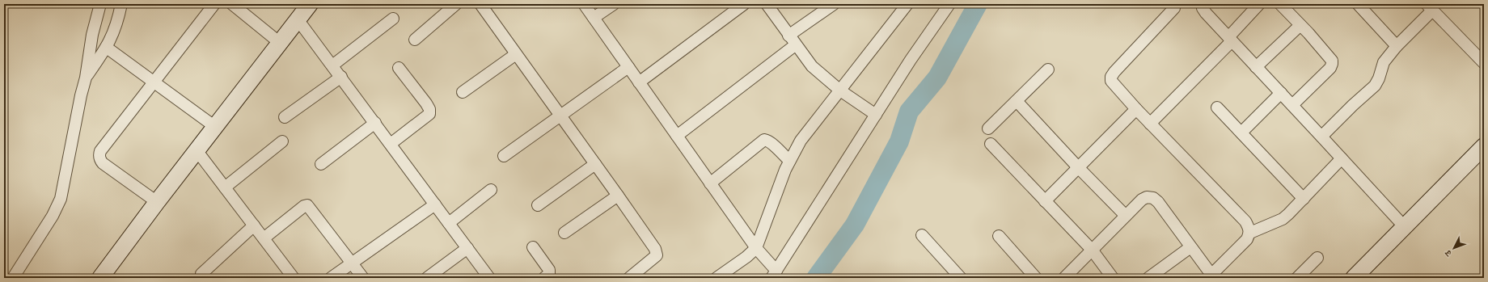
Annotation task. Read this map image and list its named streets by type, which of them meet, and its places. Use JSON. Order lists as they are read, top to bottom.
{
  "north": "bottom left"
}
